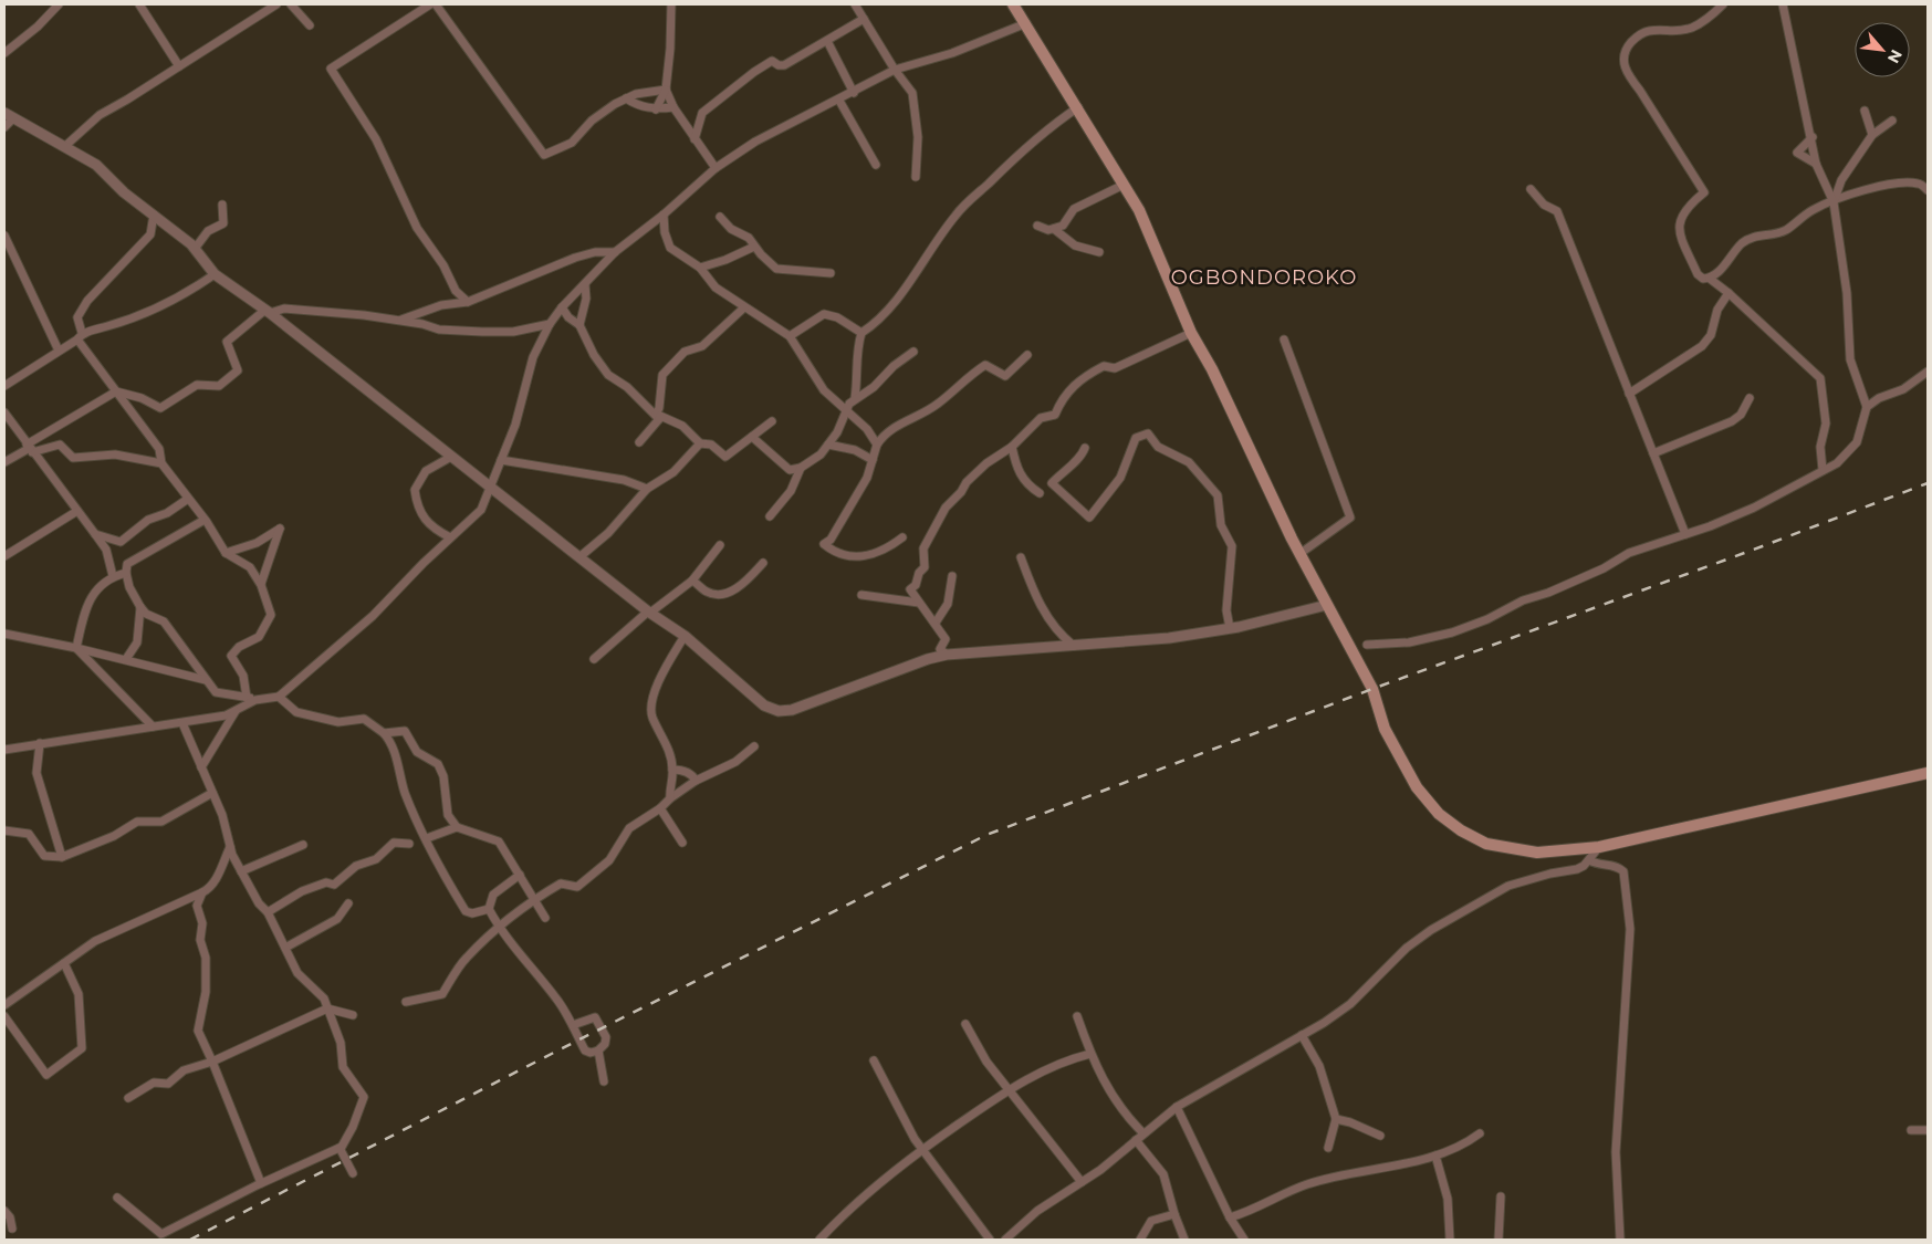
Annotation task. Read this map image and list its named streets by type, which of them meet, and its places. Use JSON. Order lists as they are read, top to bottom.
{
  "districts": ["OGBONDOROKO"],
  "north": "bottom right"
}
